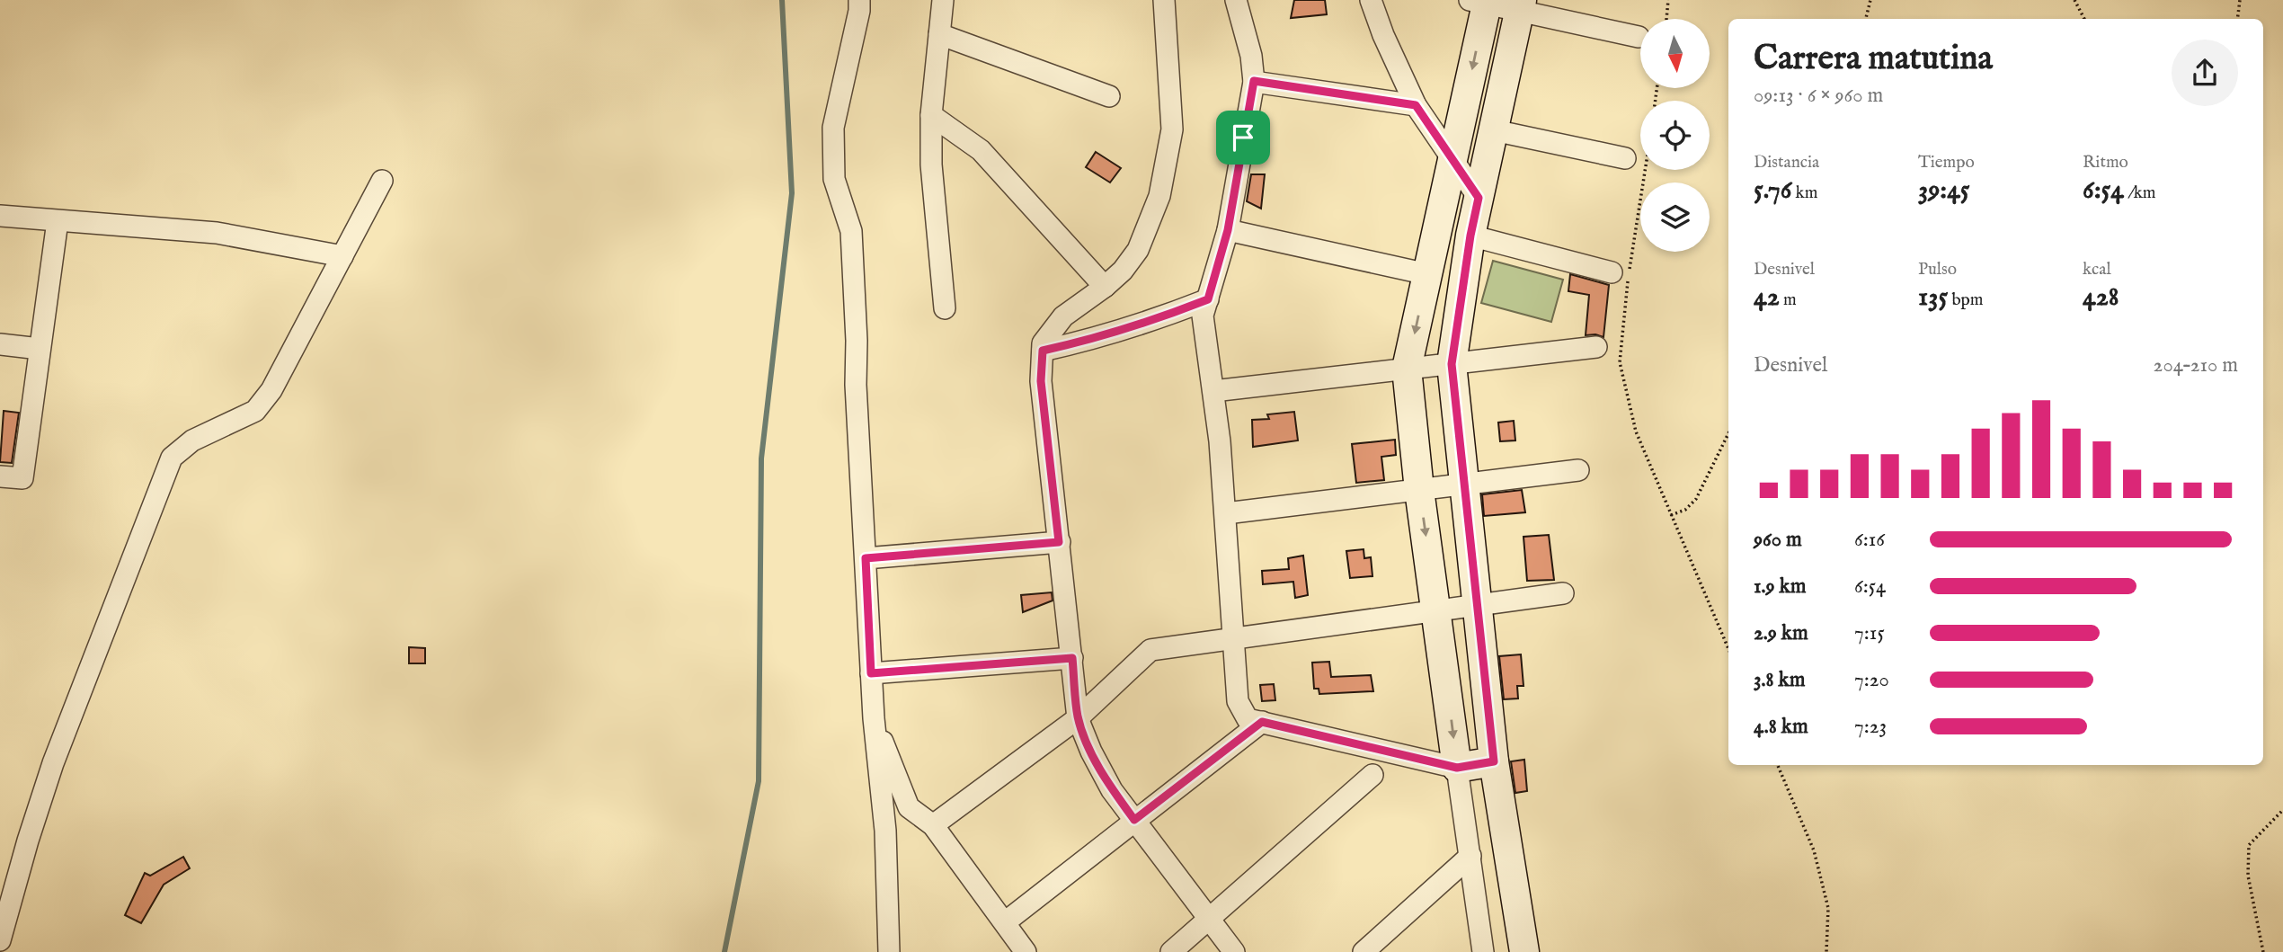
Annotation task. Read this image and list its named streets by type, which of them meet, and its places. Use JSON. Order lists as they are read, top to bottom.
{
  "north": "bottom",
  "page": {
    "heading": ["Carrera matutina", "09:13 · 6 × 960 m"],
    "stats": [
      ["Distancia", "5.76 km"],
      ["Tiempo", "39:45"],
      ["Ritmo", "6:54 /km"],
      ["Desnivel", "42 m"],
      ["Pulso", "135 bpm"],
      ["kcal", "428"]
    ],
    "chart": ["Desnivel", "204–210 m"],
    "list": [
      {
        "name": "960 m",
        "note": "6:16"
      },
      {
        "name": "1.9 km",
        "note": "6:54"
      },
      {
        "name": "2.9 km",
        "note": "7:15"
      },
      {
        "name": "3.8 km",
        "note": "7:20"
      },
      {
        "name": "4.8 km",
        "note": "7:23"
      }
    ]
  }
}
